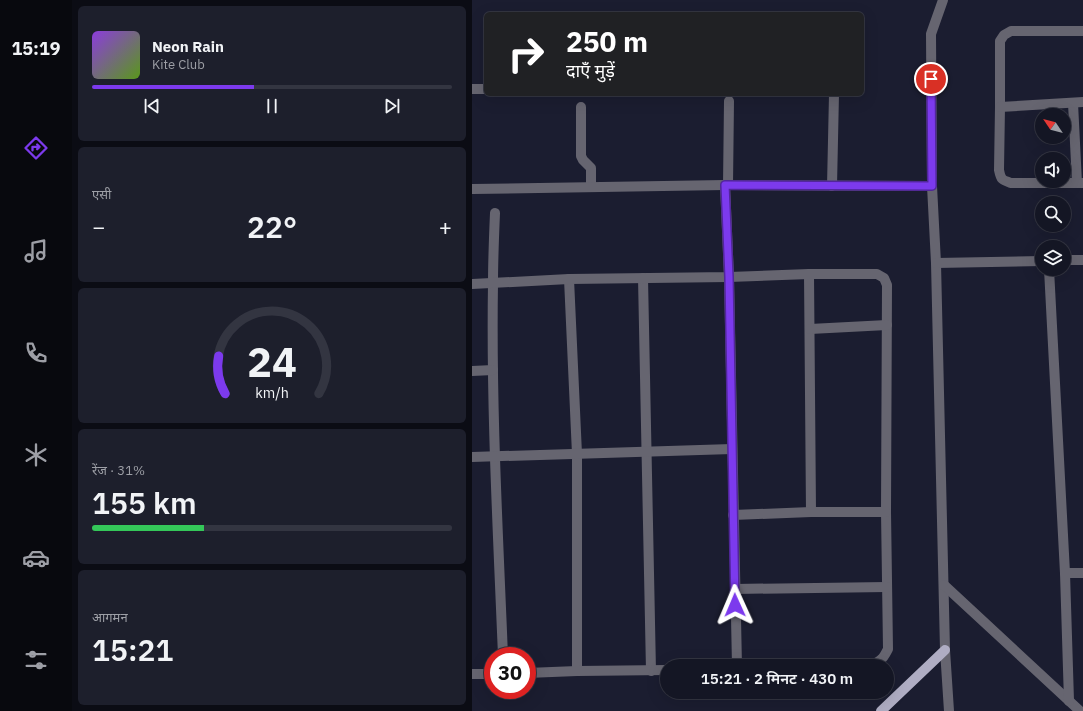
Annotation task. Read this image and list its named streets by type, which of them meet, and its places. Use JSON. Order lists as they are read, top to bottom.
{
  "north": "top left",
  "page": {
    "tabs": "15:19",
    "turn": ["250 m", "दाएँ मुड़ें"],
    "song": ["Neon Rain", "Kite Club"],
    "tile": [
      "एसी",
      ["रेंज · 31%", "155 km"],
      ["आगमन", "15:21"]
    ],
    "heat": ["−", "22°", "+"],
    "limit": "30",
    "trip": "15:21 · 2 मिनट · 430 m",
    "gauge": ["24", "km/h"]
  }
}
